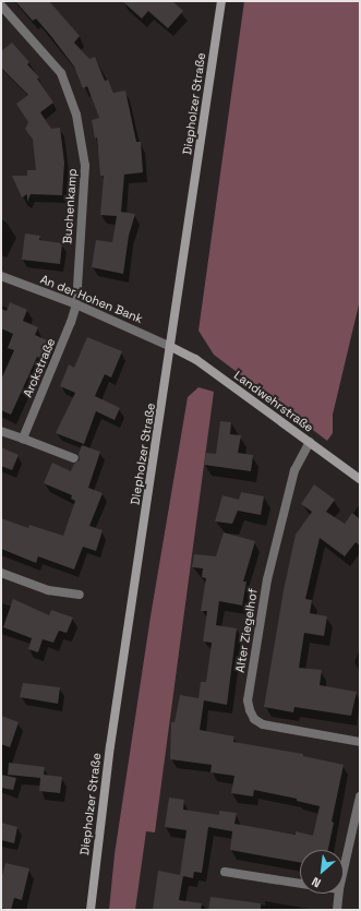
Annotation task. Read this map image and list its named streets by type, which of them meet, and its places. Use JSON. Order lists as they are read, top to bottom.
{
  "streets": {
    "main road": ["Diepholzer Straße", "Landwehrstraße"],
    "street": [
      "Buchenkamp",
      "An der Hohen Bank",
      "Arckstraße",
      "Alter Ziegelhof"
    ]
  },
  "crossings": [
    ["Diepholzer Straße", "An der Hohen Bank"],
    ["Diepholzer Straße", "Landwehrstraße"],
    ["Buchenkamp", "An der Hohen Bank"],
    ["Buchenkamp", "Arckstraße"],
    ["An der Hohen Bank", "Arckstraße"],
    ["An der Hohen Bank", "Landwehrstraße"],
    ["Landwehrstraße", "Alter Ziegelhof"]
  ],
  "north": "bottom left"
}
